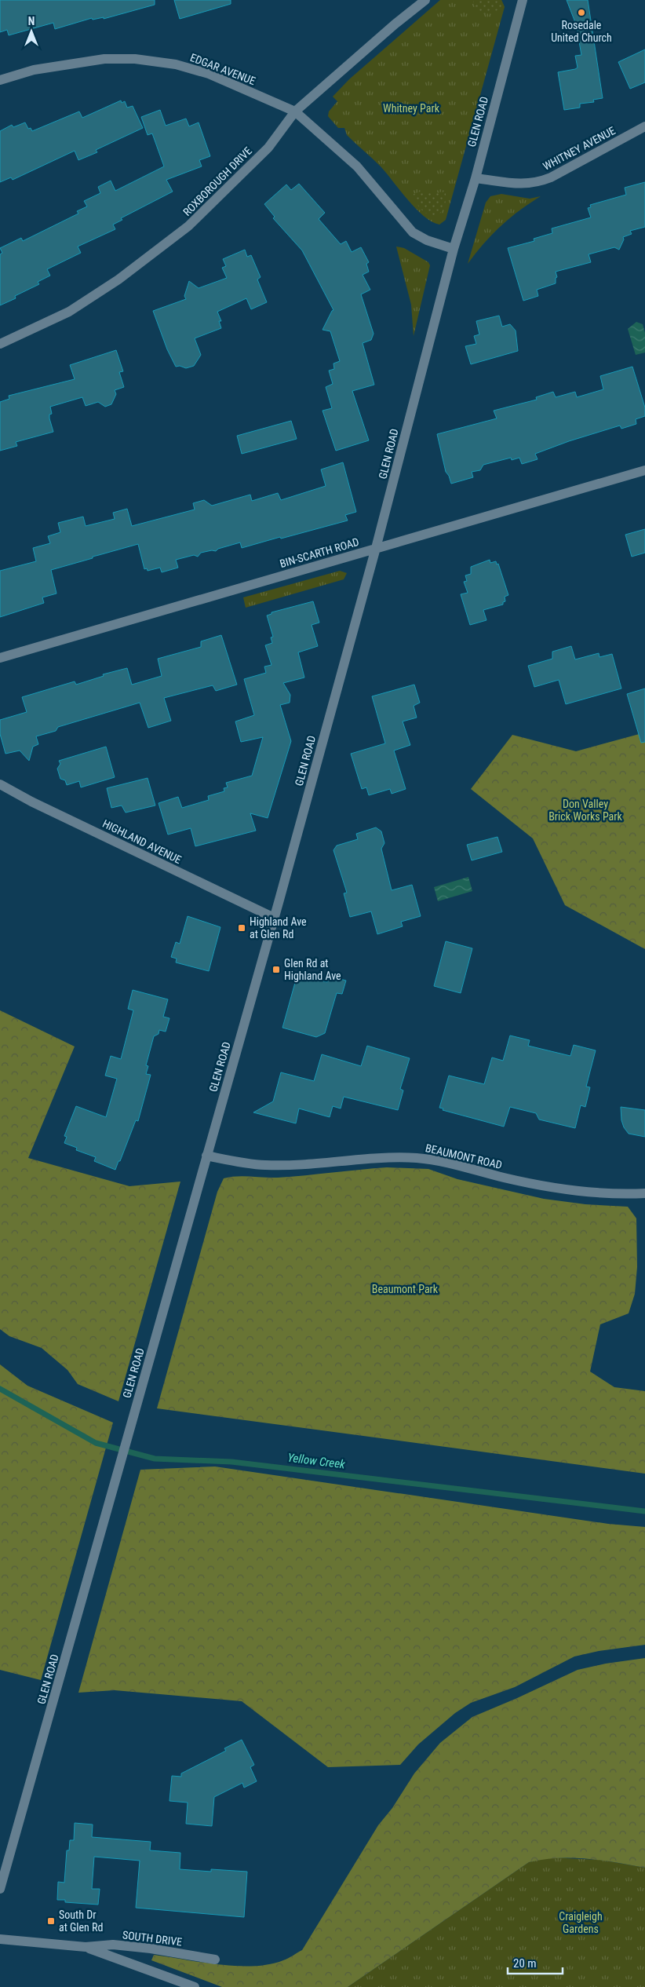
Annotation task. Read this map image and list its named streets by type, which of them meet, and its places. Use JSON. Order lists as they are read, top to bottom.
{
  "streets": {
    "street": [
      "EDGAR AVENUE",
      "GLEN ROAD",
      "WHITNEY AVENUE",
      "ROXBOROUGH DRIVE",
      "BIN-SCARTH ROAD",
      "HIGHLAND AVENUE",
      "BEAUMONT ROAD",
      "SOUTH DRIVE"
    ]
  },
  "crossings": [
    ["EDGAR AVENUE", "ROXBOROUGH DRIVE"],
    ["GLEN ROAD", "WHITNEY AVENUE"],
    ["GLEN ROAD", "BIN-SCARTH ROAD"],
    ["GLEN ROAD", "HIGHLAND AVENUE"],
    ["GLEN ROAD", "BEAUMONT ROAD"]
  ],
  "water": ["Yellow Creek"],
  "parks": [
    "Whitney Park",
    "Don Valley Brick Works Park",
    "Beaumont Park",
    "Craigleigh Gardens"
  ],
  "places": {
    "other": ["Rosedale United Church"],
    "transit": ["Highland Ave at Glen Rd", "Glen Rd at Highland Ave", "South Dr at Glen Rd"]
  },
  "scale_bar": "20 m",
  "north": "top"
}
